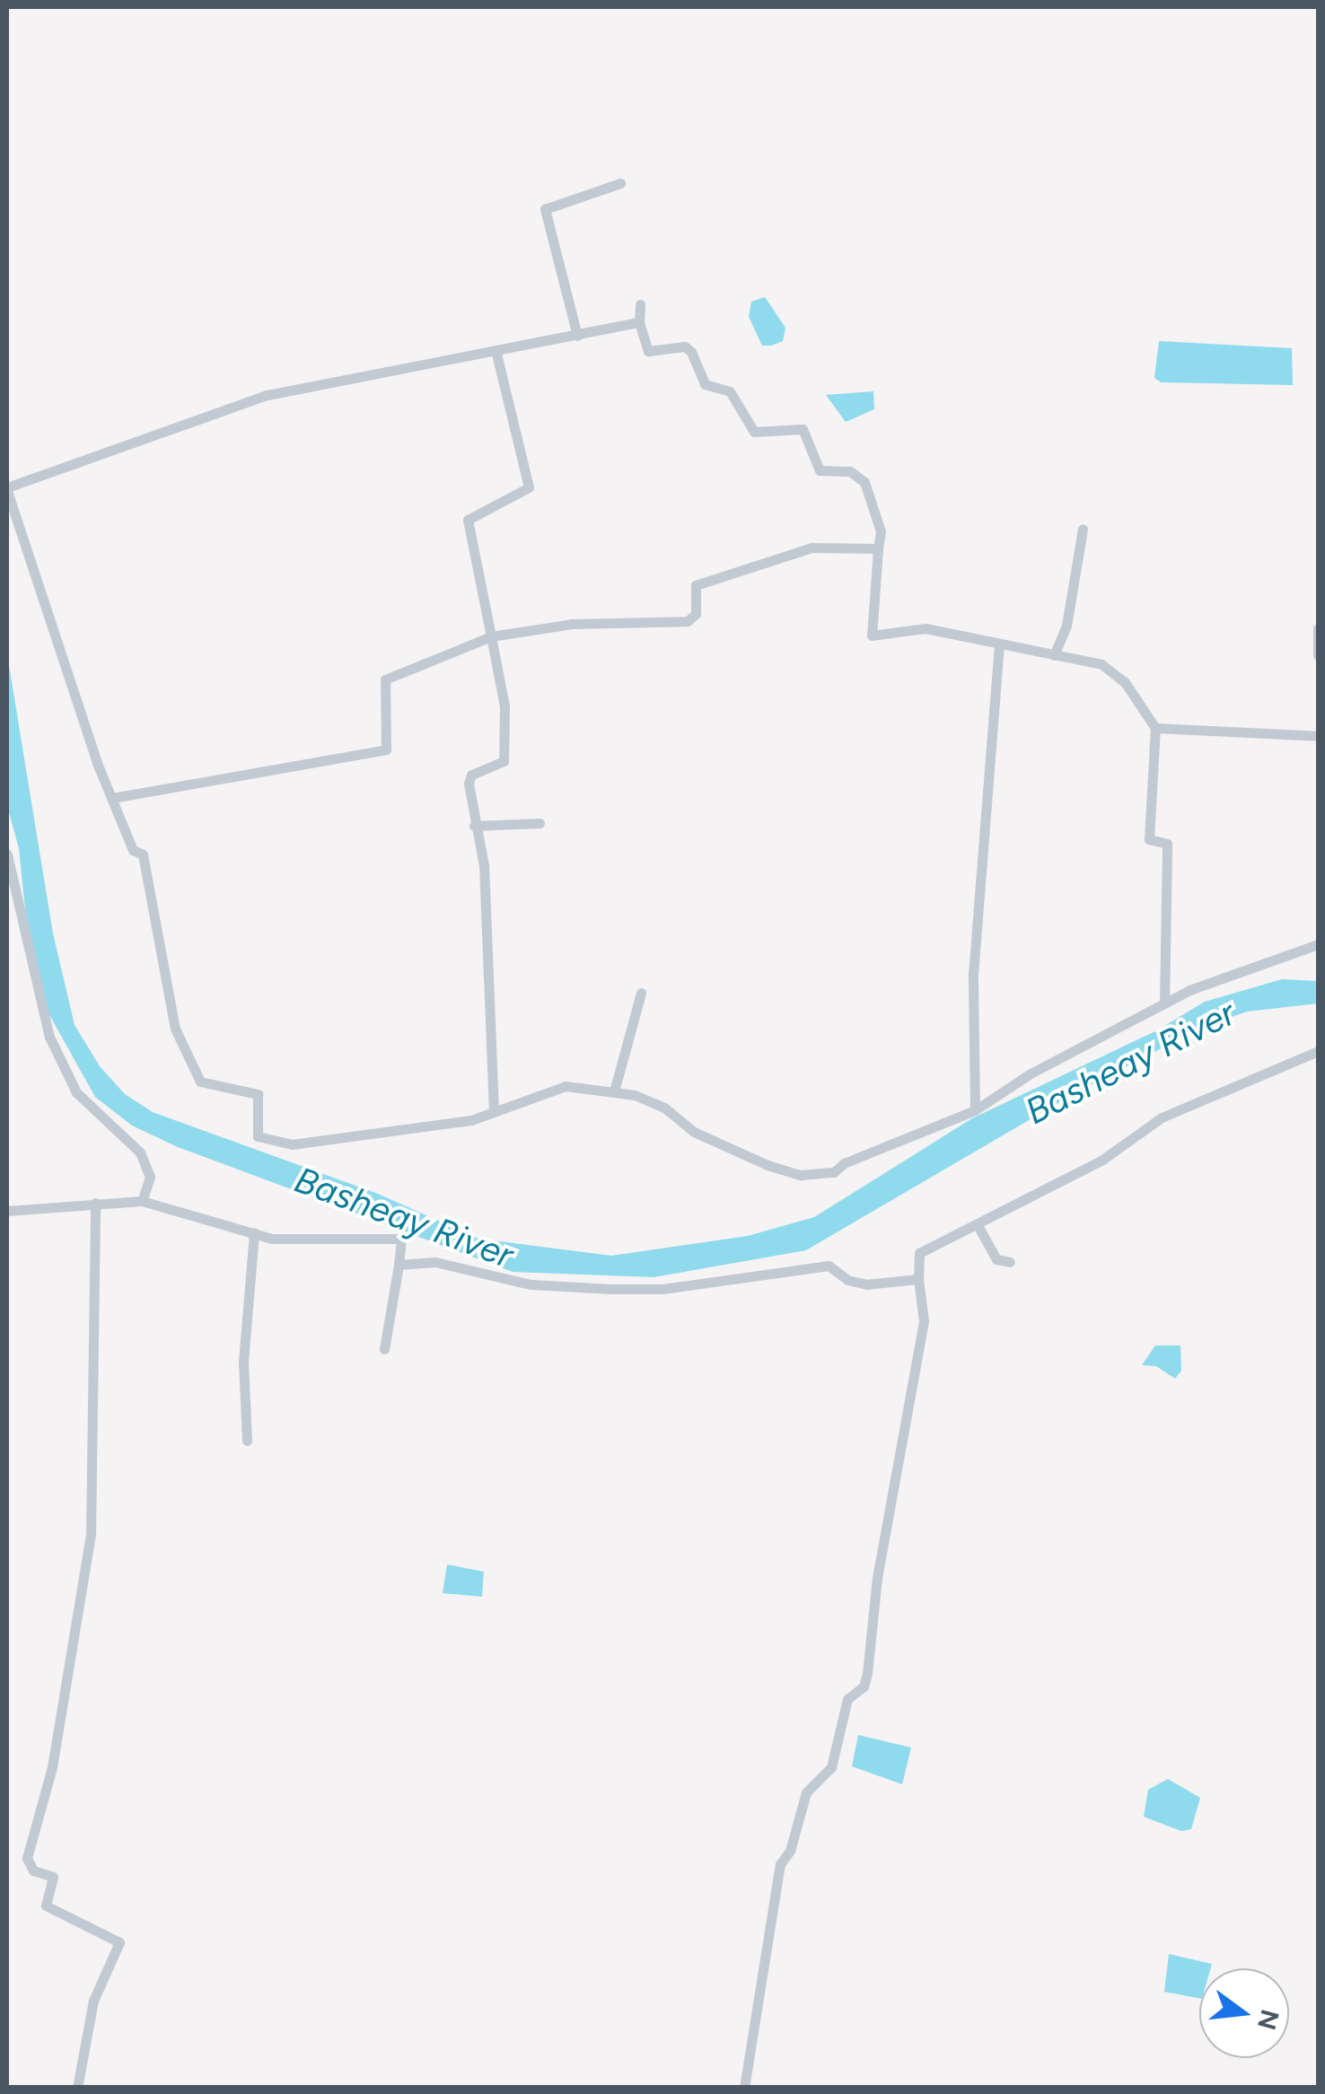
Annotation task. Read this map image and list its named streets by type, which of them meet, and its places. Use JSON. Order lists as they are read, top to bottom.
{
  "water": ["Basheay River"],
  "north": "right"
}
